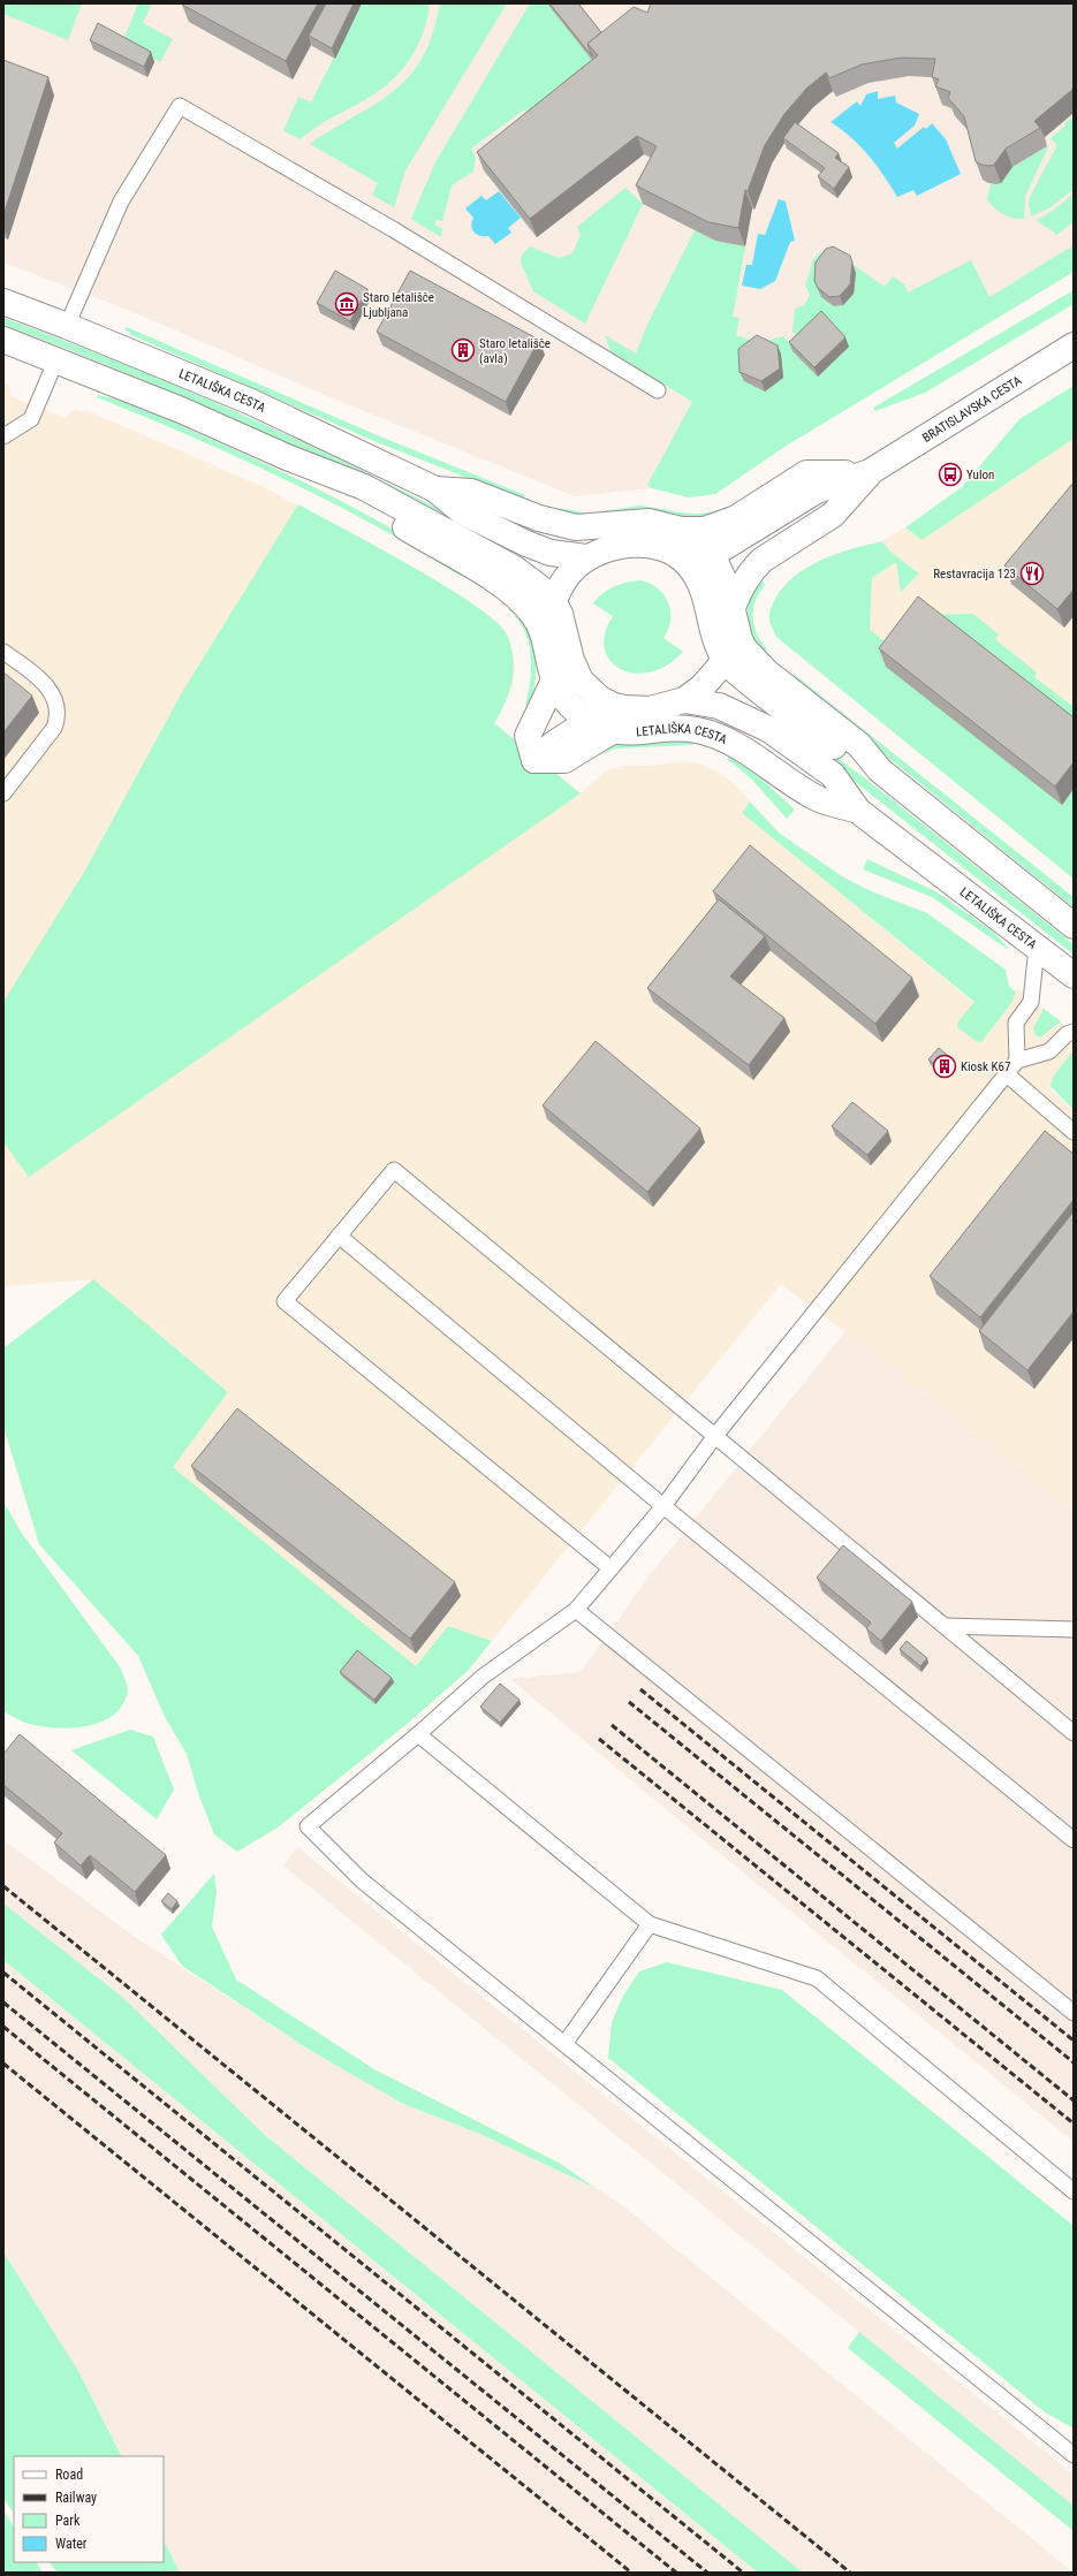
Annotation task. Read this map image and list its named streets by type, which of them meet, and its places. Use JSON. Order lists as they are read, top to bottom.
{
  "streets": {
    "main road": ["LETALIŠKA CESTA", "BRATISLAVSKA CESTA"]
  },
  "crossings": [
    ["LETALIŠKA CESTA", "BRATISLAVSKA CESTA"]
  ],
  "places": {
    "museum": ["Staro letališče Ljubljana"],
    "building": ["Staro letališče (avla)", "Kiosk K67"],
    "bus stop": ["Yulon"],
    "restaurant": ["Restavracija 123"]
  },
  "legend": [
    "Road",
    "Railway",
    "Park",
    "Water"
  ]
}
